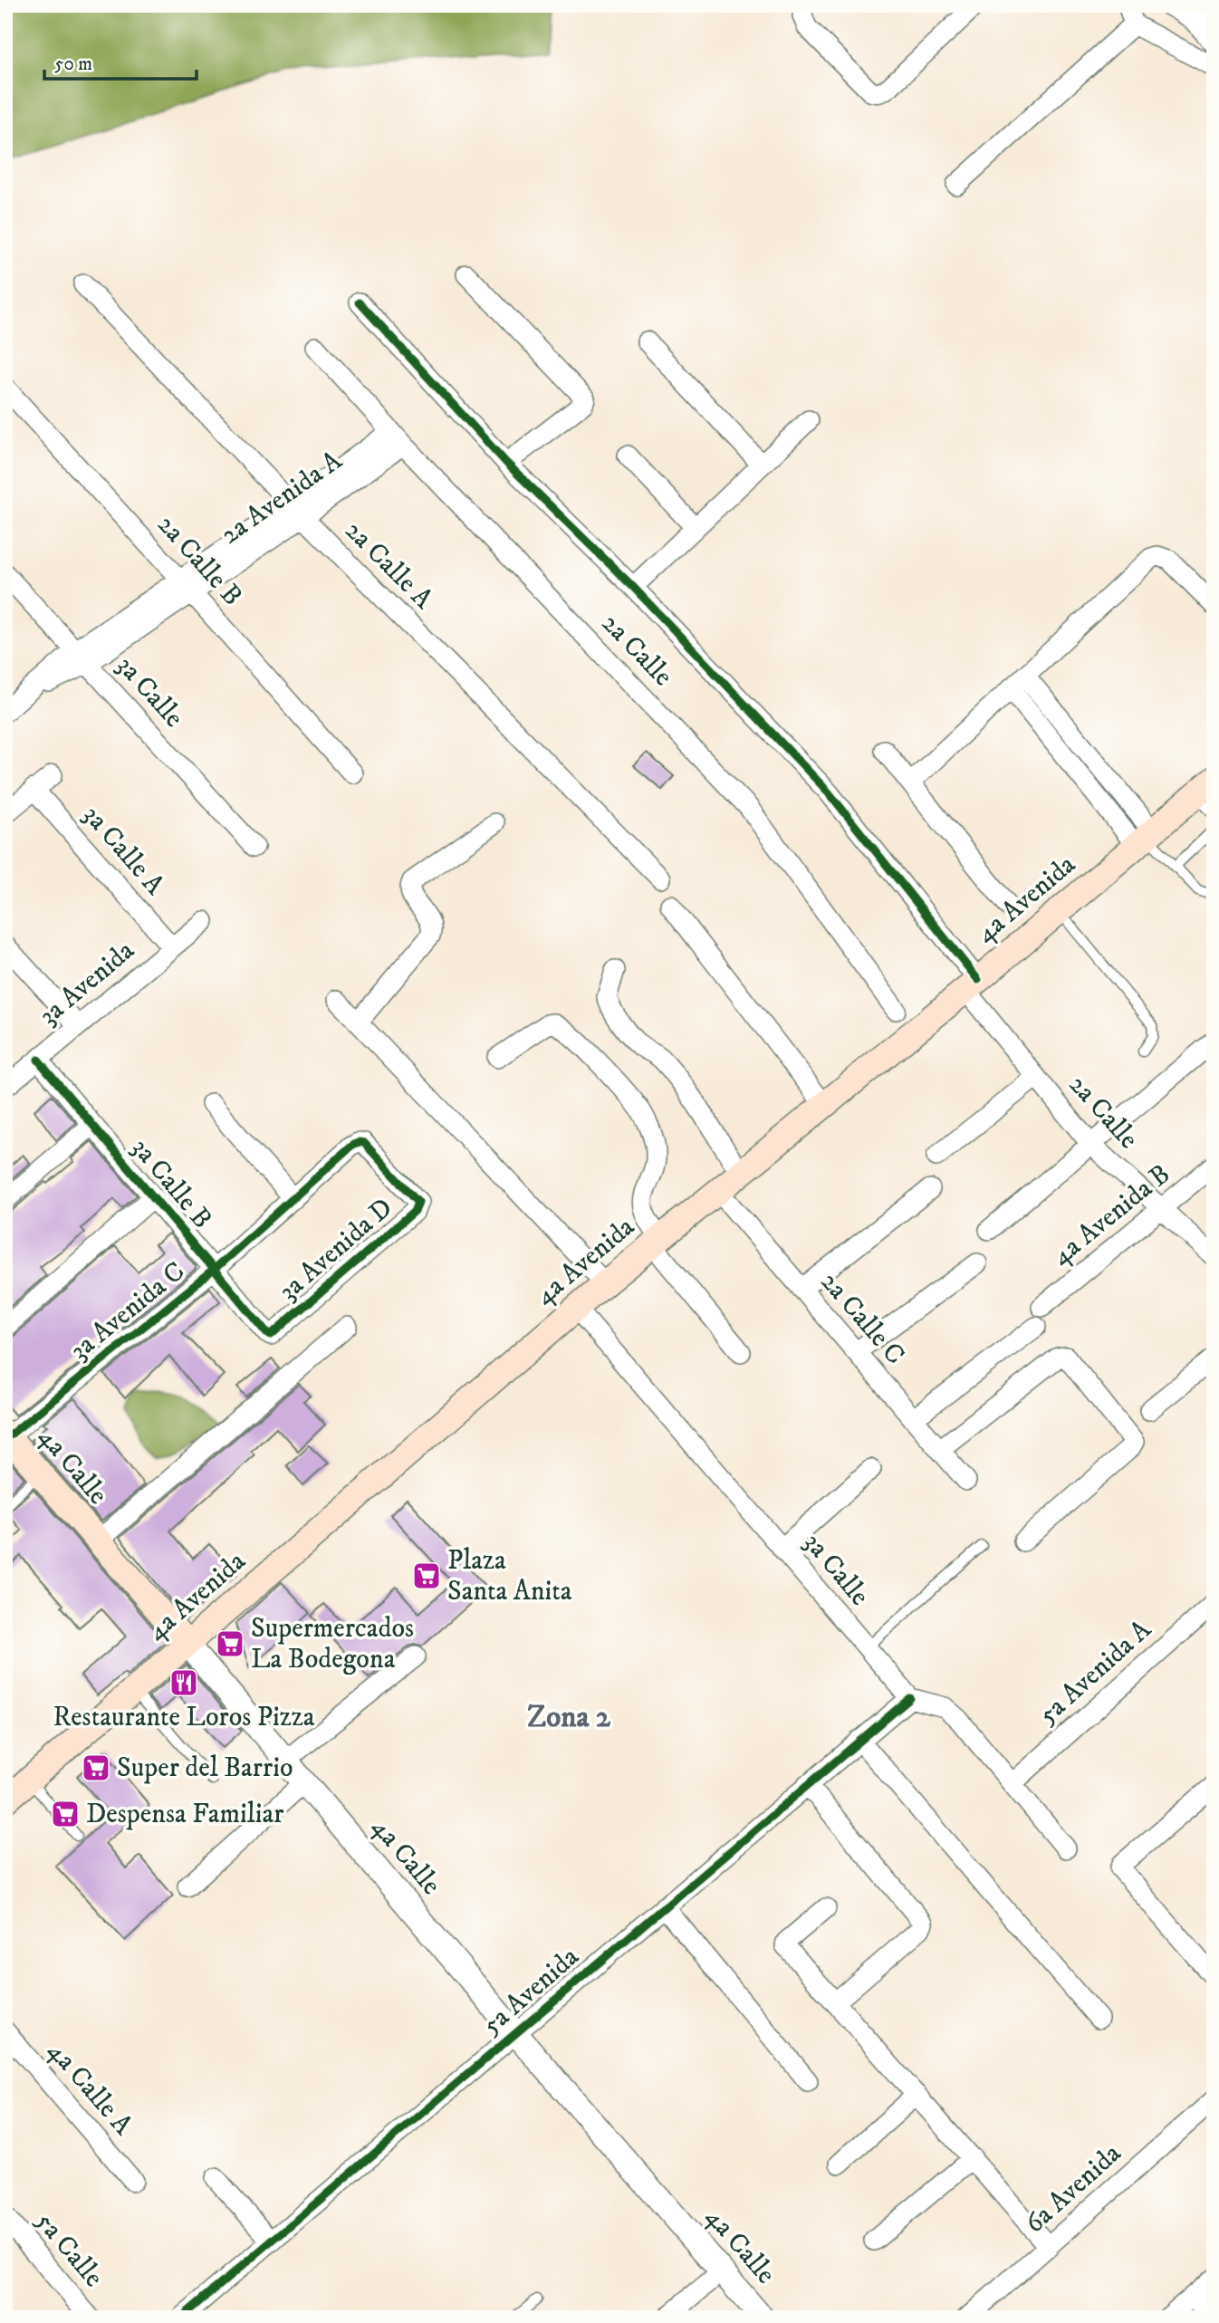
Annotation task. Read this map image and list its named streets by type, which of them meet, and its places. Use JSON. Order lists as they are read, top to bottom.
{
  "streets": {
    "main road": ["4a Avenida", "4a Calle"],
    "street": [
      "2a Avenida A",
      "2a Calle B",
      "2a Calle A",
      "2a Calle",
      "3a Calle",
      "3a Calle A",
      "3a Avenida",
      "3a Calle B",
      "4a Avenida B",
      "3a Avenida D",
      "3a Avenida C",
      "2a Calle C",
      "5a Avenida A",
      "5a Avenida",
      "4a Calle A",
      "6a Avenida",
      "5a Calle"
    ]
  },
  "crossings": [
    ["2a Avenida A", "2a Calle B"],
    ["2a Avenida A", "2a Calle A"],
    ["2a Avenida A", "2a Calle"],
    ["2a Avenida A", "3a Calle"],
    ["2a Calle", "4a Avenida"],
    ["2a Calle", "4a Avenida B"],
    ["3a Calle", "4a Avenida"],
    ["3a Calle", "5a Avenida"],
    ["3a Calle A", "3a Avenida"],
    ["4a Avenida", "2a Calle C"],
    ["4a Avenida", "4a Calle"],
    ["3a Avenida", "3a Calle B"],
    ["3a Calle B", "3a Avenida D"],
    ["3a Calle B", "3a Avenida C"],
    ["3a Avenida D", "3a Avenida C"],
    ["3a Avenida C", "4a Calle"],
    ["4a Calle", "5a Avenida"]
  ],
  "districts": ["Zona 2"],
  "places": {
    "supermarket": [
      "Plaza Santa Anita",
      "Supermercados La Bodegona",
      "Super del Barrio",
      "Despensa Familiar"
    ],
    "restaurant": ["Restaurante Loros Pizza"]
  },
  "scale_bar": "50 m"
}
